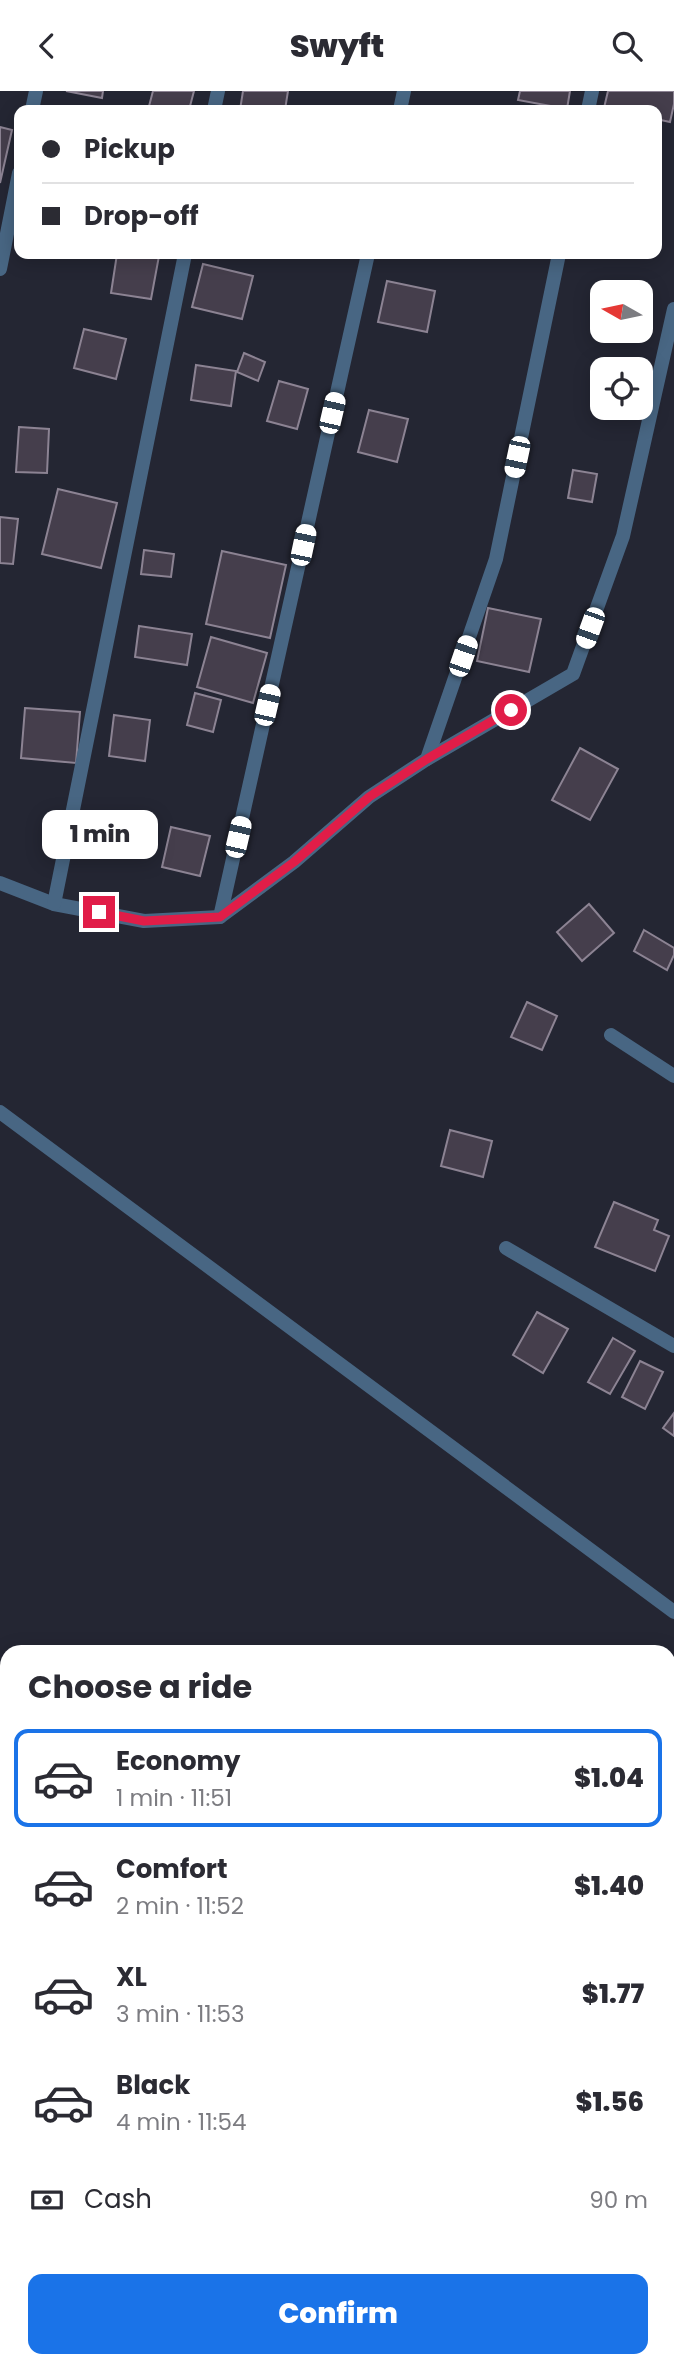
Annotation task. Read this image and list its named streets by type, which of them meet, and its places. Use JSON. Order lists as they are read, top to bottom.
{
  "north": "left",
  "page": {
    "header": "Swyft",
    "banner": ["Pickup", "Drop-off"],
    "bubble": "1 min",
    "heading": "Choose a ride",
    "list": [
      {
        "name": "Economy",
        "note": "1 min · 11:51",
        "value": "$1.04"
      },
      {
        "name": "Comfort",
        "note": "2 min · 11:52",
        "value": "$1.40"
      },
      {
        "name": "XL",
        "note": "3 min · 11:53",
        "value": "$1.77"
      },
      {
        "name": "Black",
        "note": "4 min · 11:54",
        "value": "$1.56"
      }
    ],
    "pay": ["Cash", "90 m"],
    "buttons": "Confirm"
  }
}
